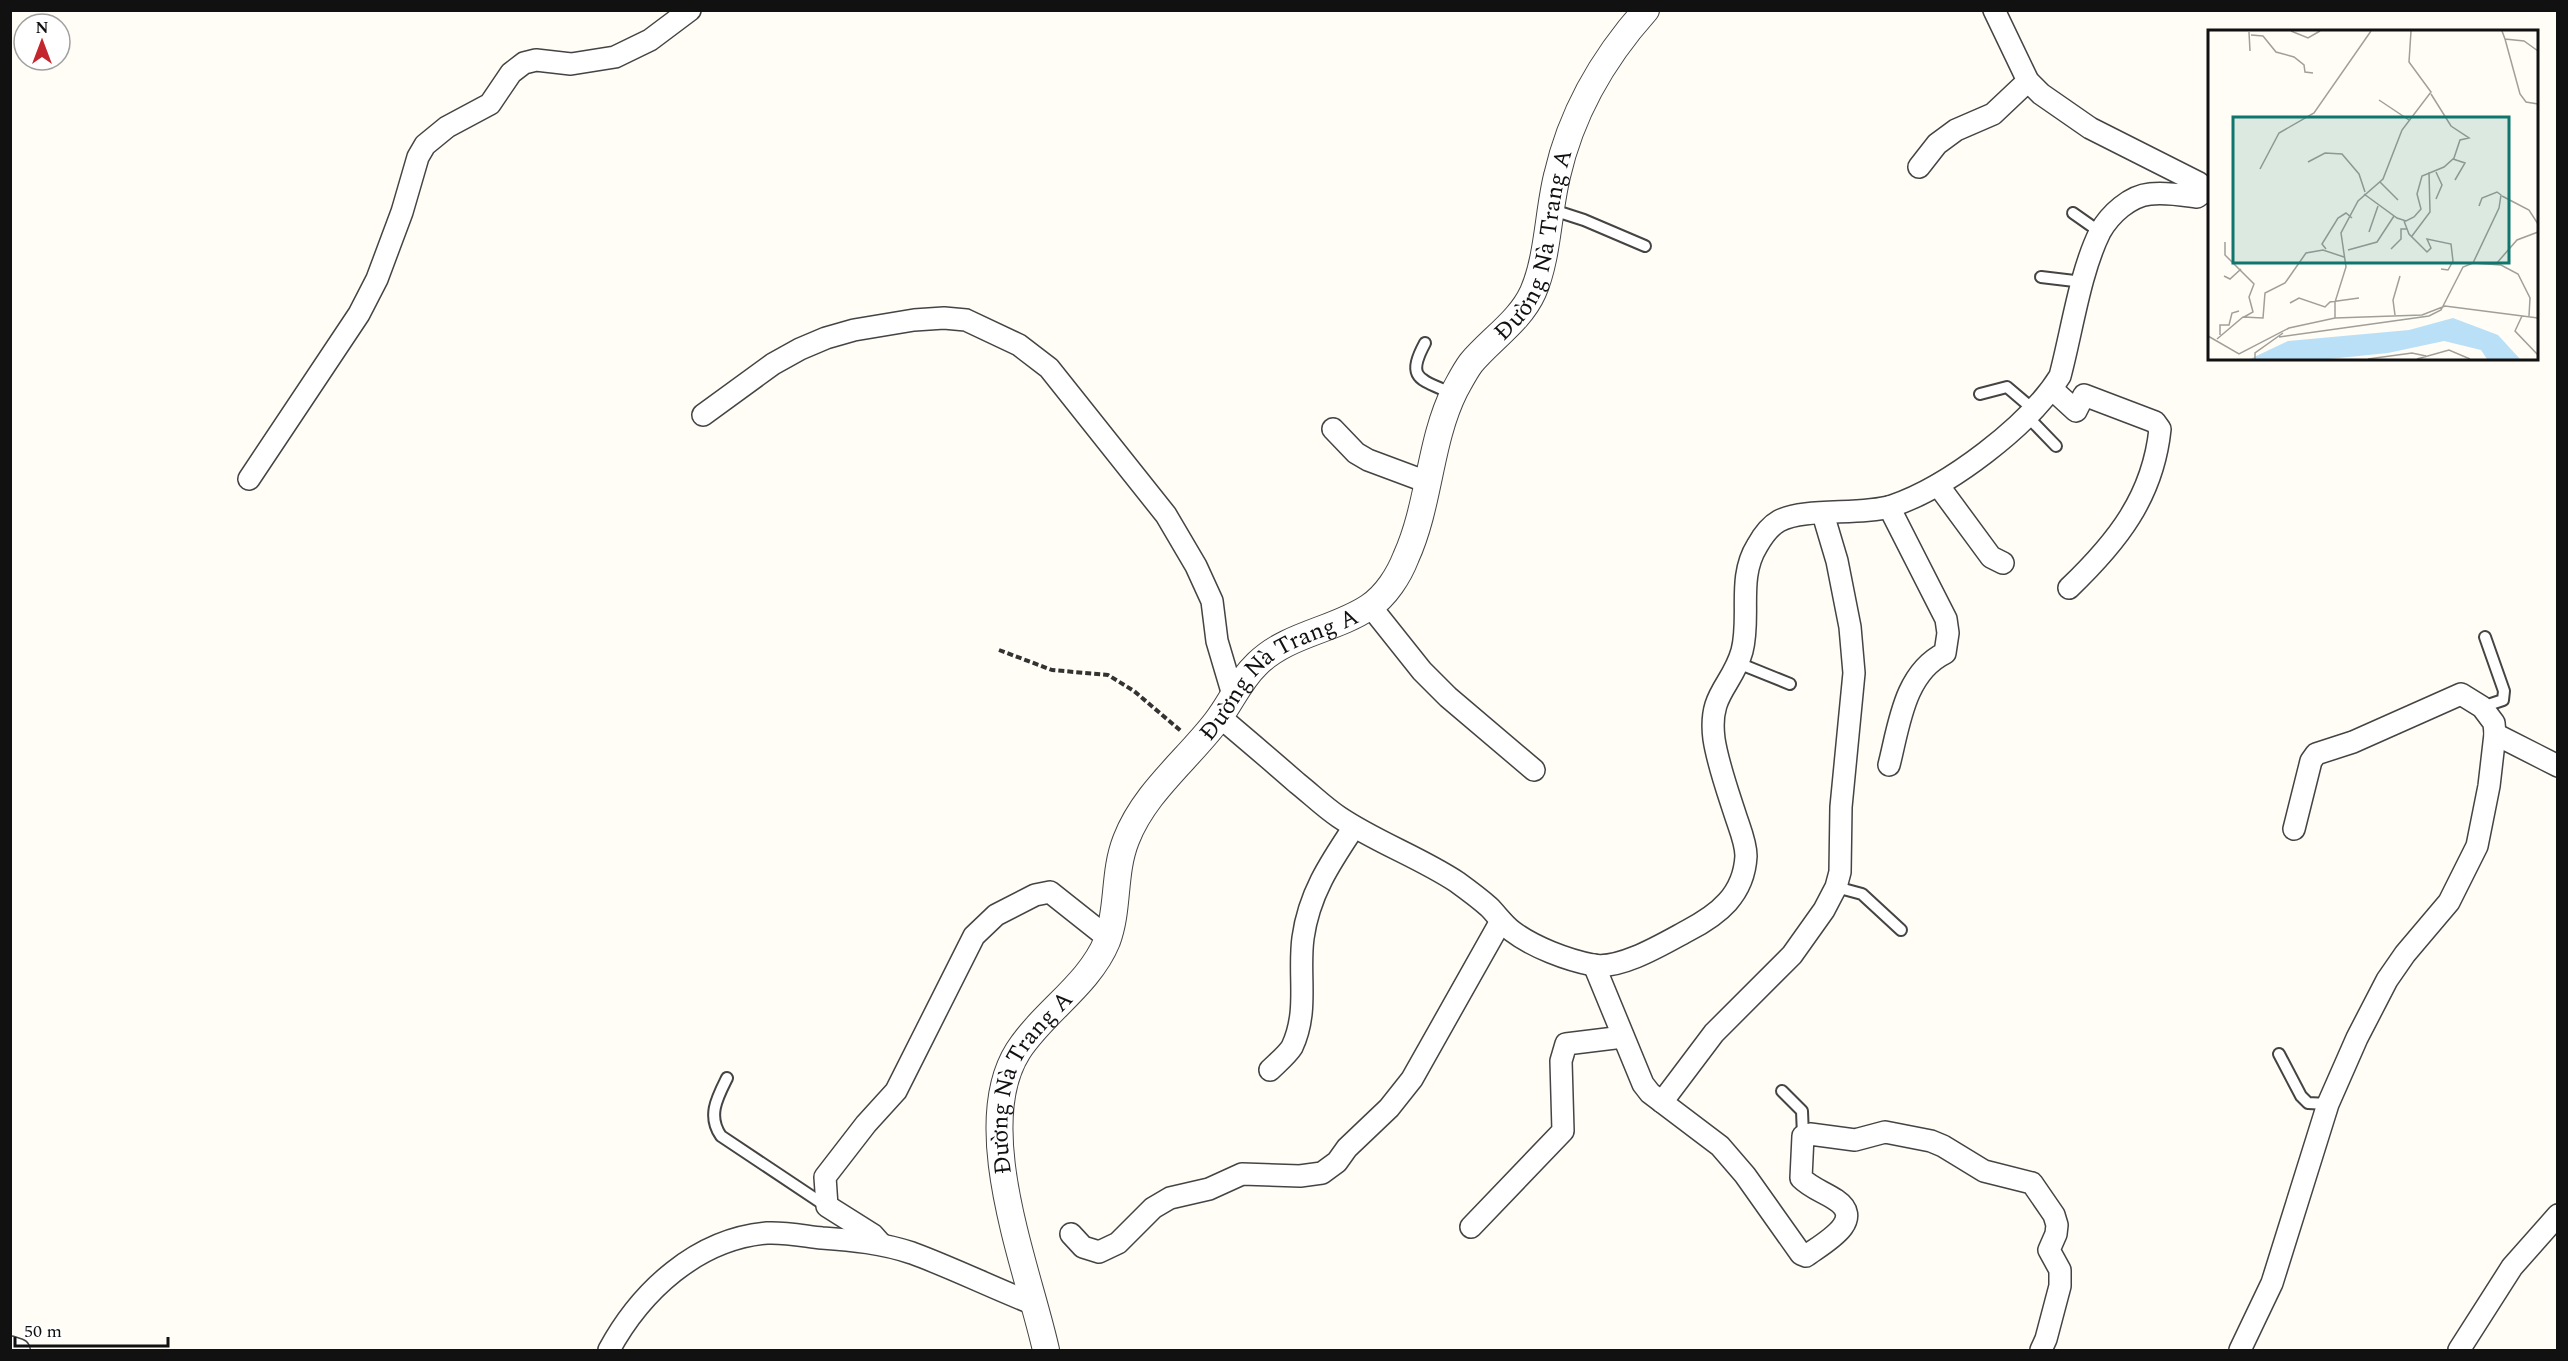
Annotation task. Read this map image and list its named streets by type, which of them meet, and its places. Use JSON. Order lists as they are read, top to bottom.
{
  "streets": {
    "street": ["Đường Nà Trang A"]
  },
  "scale_bar": "50 m",
  "north": "top"
}
